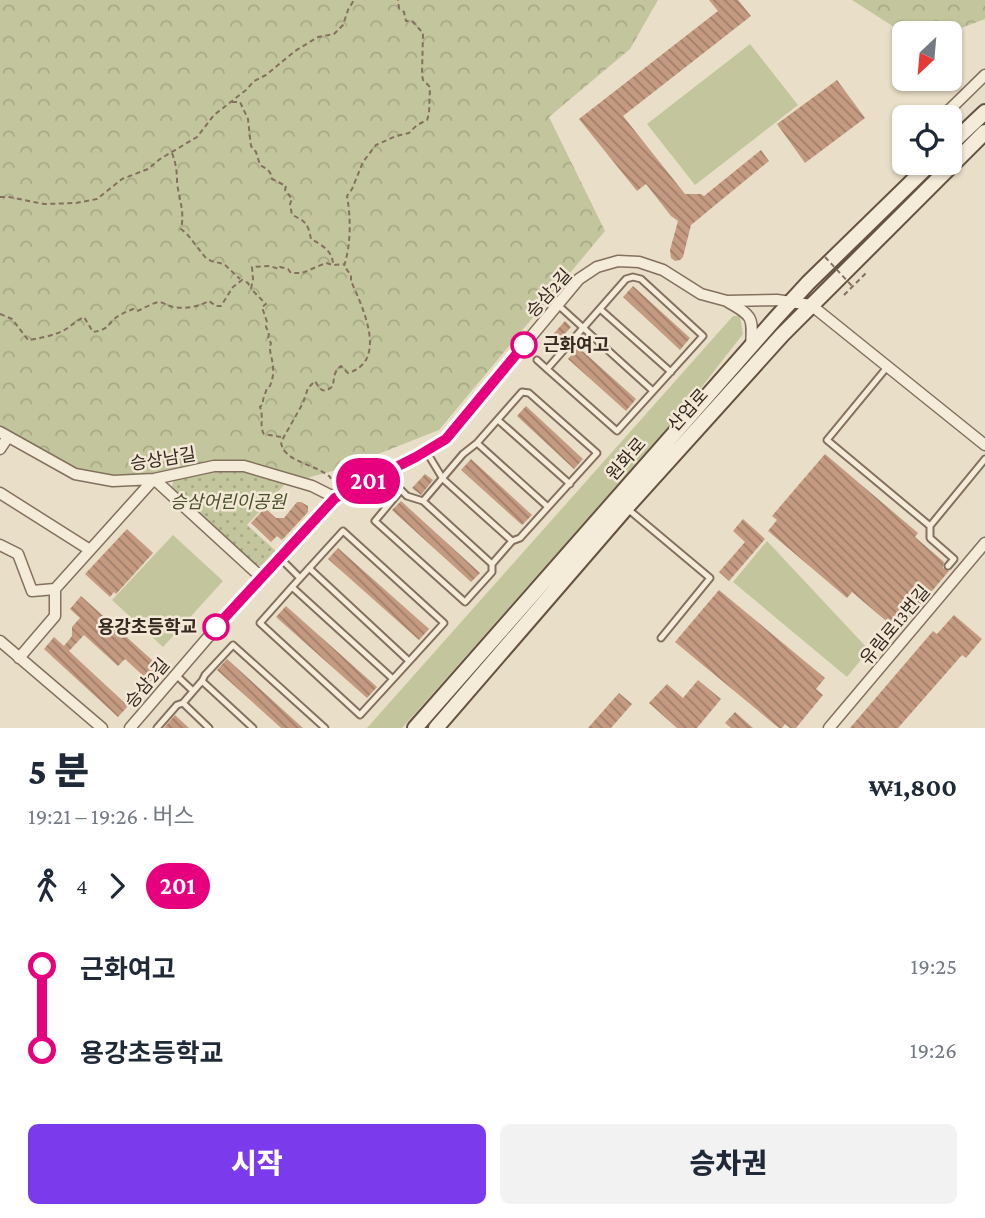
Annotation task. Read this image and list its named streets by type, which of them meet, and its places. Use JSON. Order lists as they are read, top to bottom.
{
  "streets": {
    "street": [
      "승삼2길",
      "산업로",
      "승상남길",
      "원화로",
      "유림로13번길"
    ]
  },
  "crossings": [
    ["승삼2길", "산업로"],
    ["승삼2길", "승상남길"],
    ["승삼2길", "원화로"]
  ],
  "parks": ["승삼어린이공원"],
  "places": ["근화여고", "용강초등학교"],
  "lines": ["bus line 201"],
  "north": "bottom left",
  "page": {
    "on_map": "201",
    "heading": ["5 분", "19:21 – 19:26 · 버스", "₩1,800"],
    "legs": ["4", "201"],
    "list": [
      {
        "name": "근화여고",
        "value": "19:25"
      },
      {
        "name": "용강초등학교",
        "value": "19:26"
      }
    ],
    "buttons": ["시작", "승차권"]
  }
}
